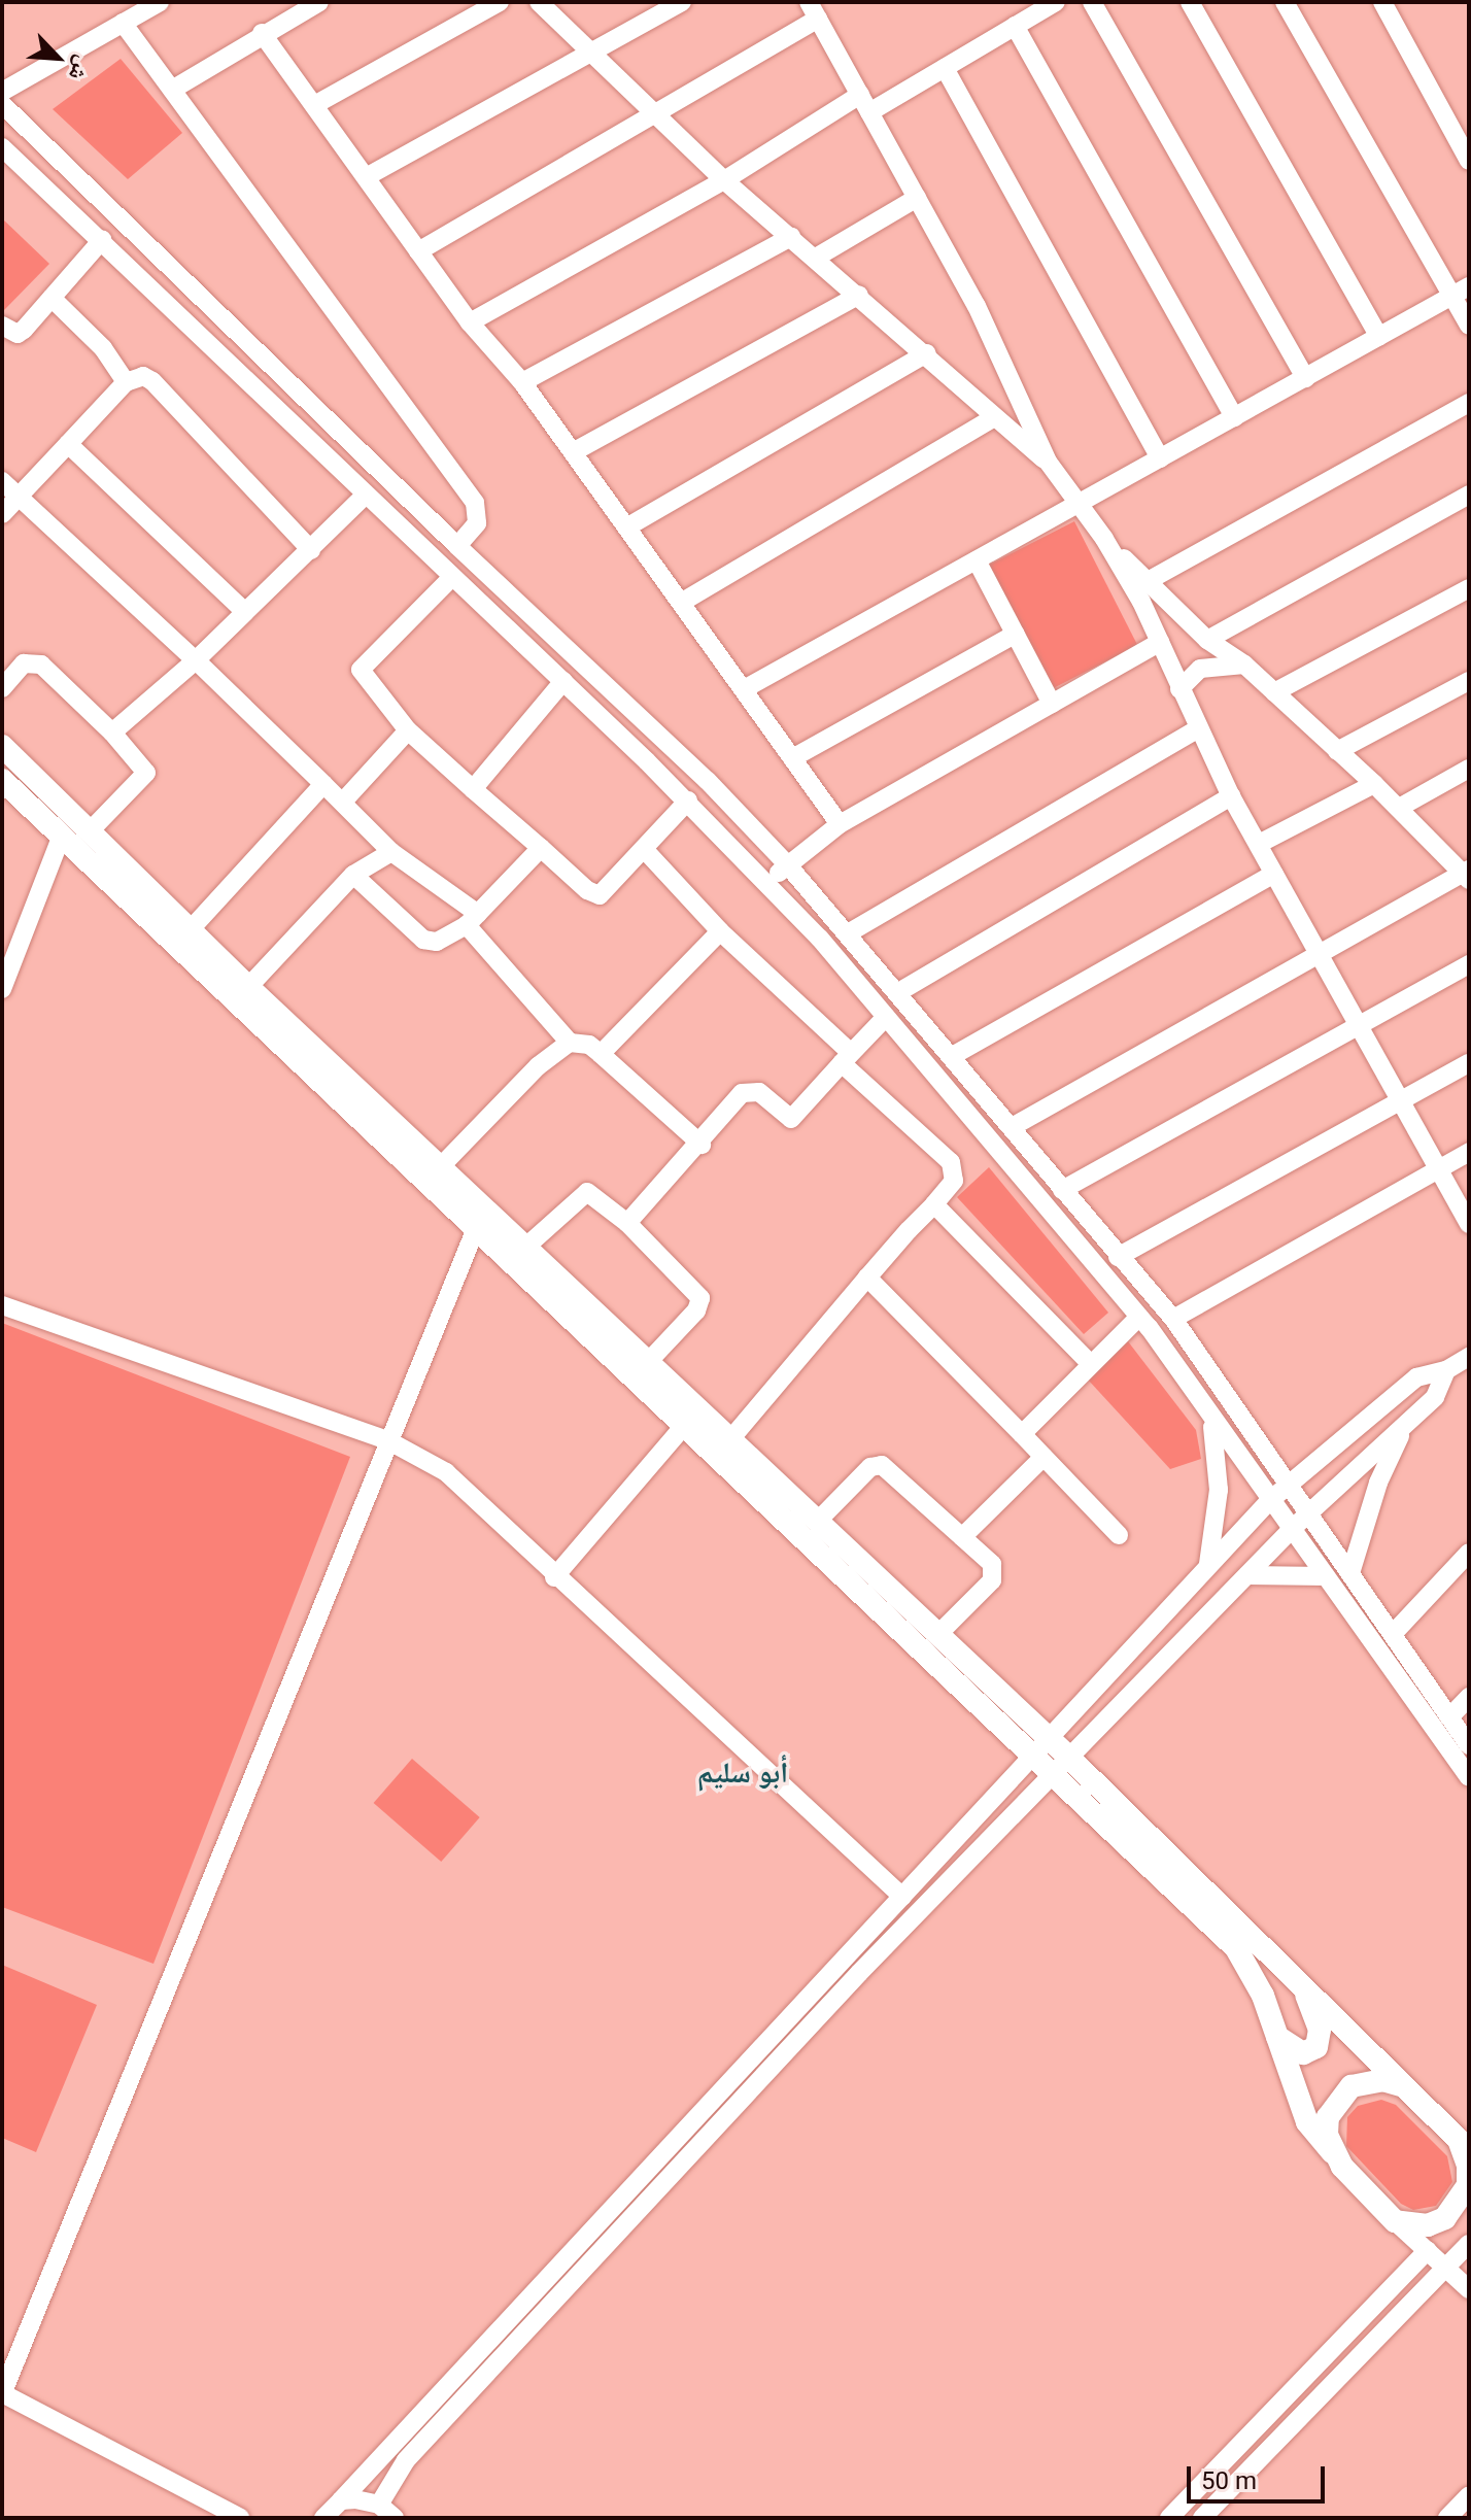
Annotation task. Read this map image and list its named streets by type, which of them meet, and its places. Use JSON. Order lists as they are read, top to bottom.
{
  "districts": ["أبو سليم"],
  "scale_bar": "50 m",
  "north": "bottom right"
}
